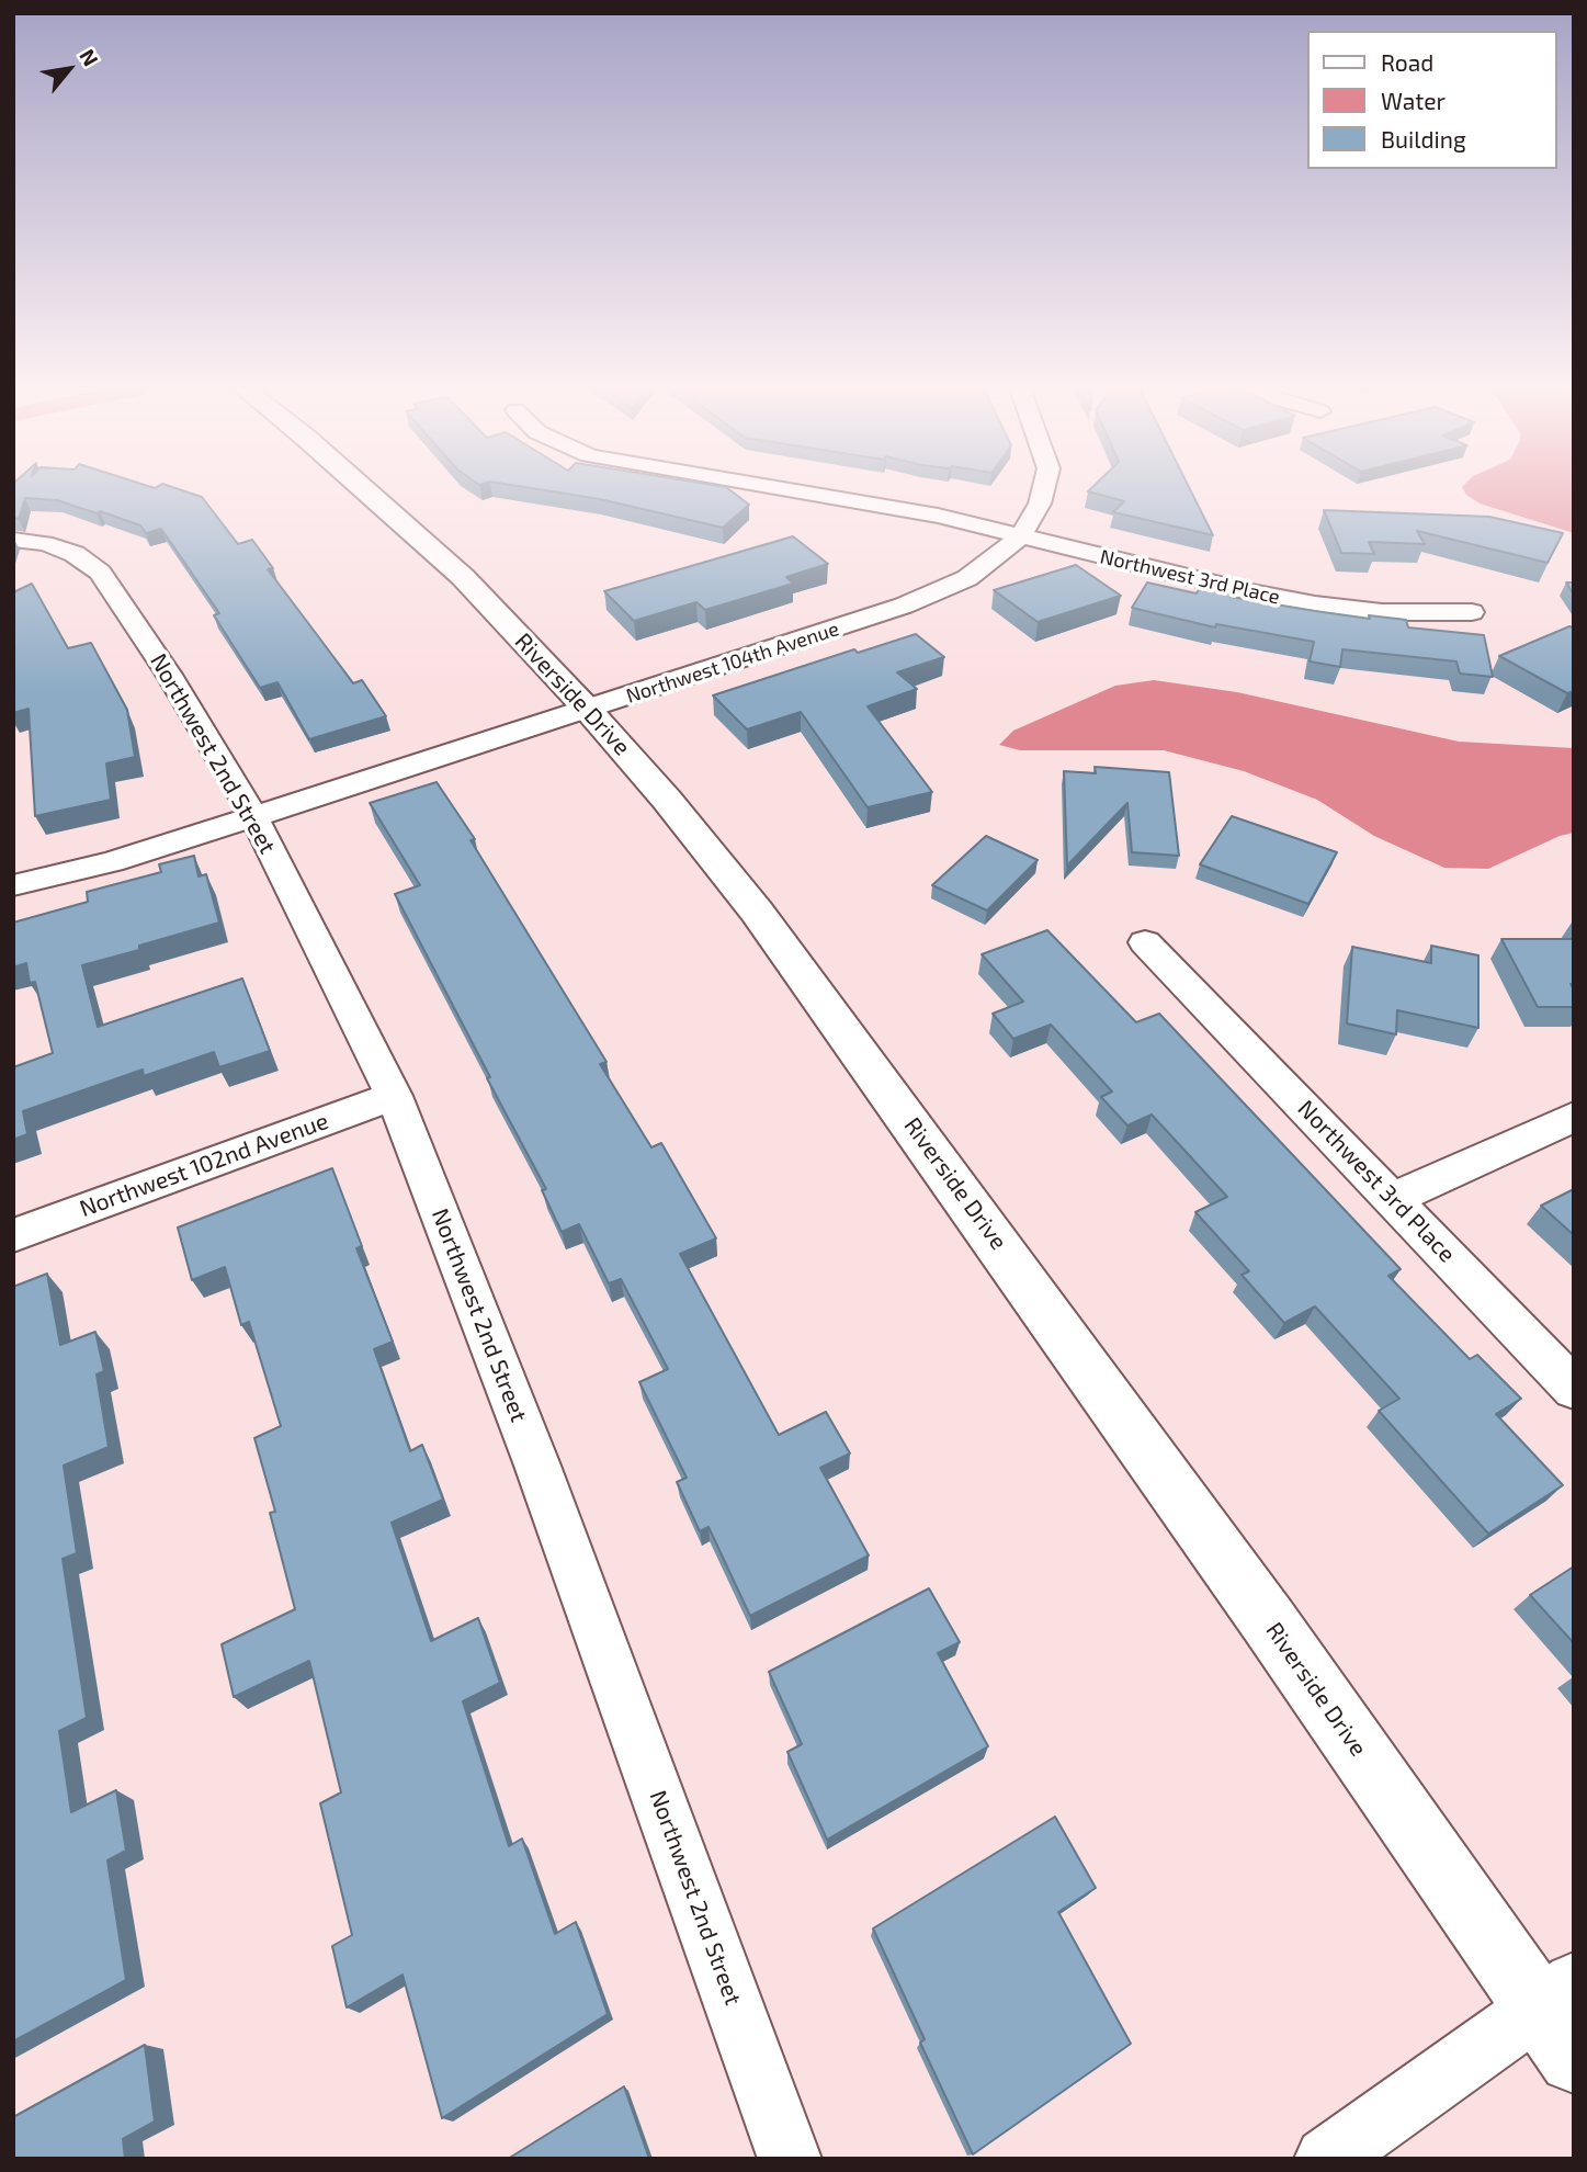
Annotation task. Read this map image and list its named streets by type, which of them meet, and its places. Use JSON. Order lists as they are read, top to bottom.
{
  "streets": {
    "street": [
      "Northwest 3rd Place",
      "Northwest 104th Avenue",
      "Riverside Drive",
      "Northwest 2nd Street",
      "Northwest 102nd Avenue"
    ]
  },
  "crossings": [
    ["Northwest 3rd Place", "Northwest 104th Avenue"],
    ["Northwest 104th Avenue", "Riverside Drive"],
    ["Northwest 104th Avenue", "Northwest 2nd Street"],
    ["Northwest 2nd Street", "Northwest 102nd Avenue"]
  ],
  "legend": ["Road", "Water", "Building"],
  "north": "top right"
}
